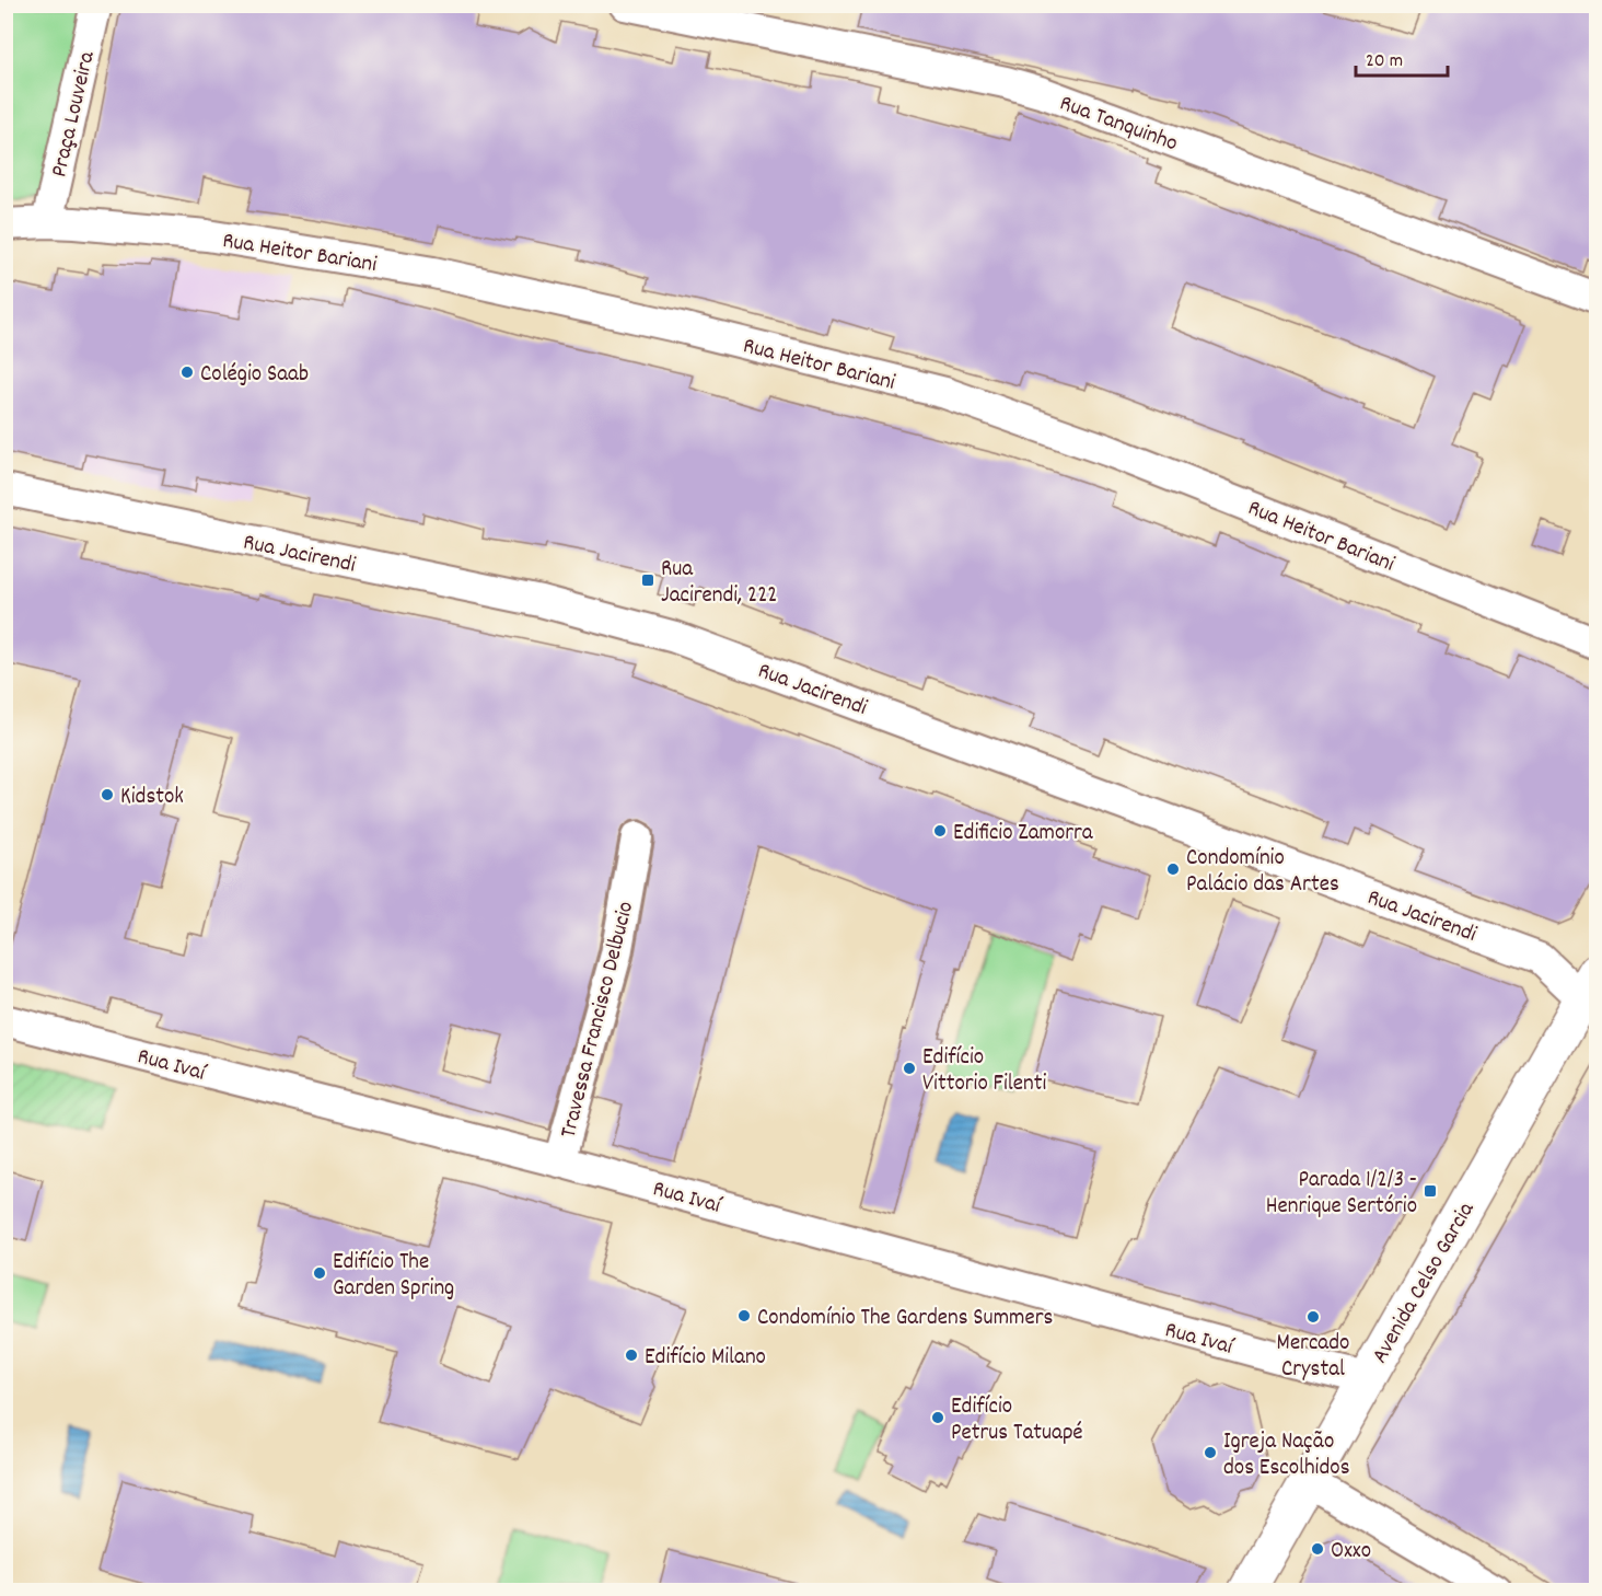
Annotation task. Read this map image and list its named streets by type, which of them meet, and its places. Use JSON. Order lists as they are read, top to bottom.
{
  "streets": {
    "main road": ["Avenida Celso Garcia"],
    "street": [
      "Praça Louveira",
      "Rua Tanquinho",
      "Rua Heitor Bariani",
      "Rua Jacirendi",
      "Travessa Francisco Delbucio",
      "Rua Ivaí"
    ]
  },
  "crossings": [
    ["Praça Louveira", "Rua Heitor Bariani"],
    ["Rua Jacirendi", "Avenida Celso Garcia"],
    ["Travessa Francisco Delbucio", "Rua Ivaí"],
    ["Rua Ivaí", "Avenida Celso Garcia"]
  ],
  "places": {
    "other": [
      "Colégio Saab",
      "Kidstok",
      "Edificio Zamorra",
      "Condomínio Palácio das Artes",
      "Edifício Vittorio Filenti",
      "Edifício The Garden Spring",
      "Condomínio The Gardens Summers",
      "Mercado Crystal",
      "Edifício Milano",
      "Edifício Petrus Tatuapé",
      "Igreja Nação dos Escolhidos",
      "Oxxo"
    ],
    "transit": ["Rua Jacirendi, 222", "Parada 1/2/3 - Henrique Sertório"]
  },
  "scale_bar": "20 m"
}
